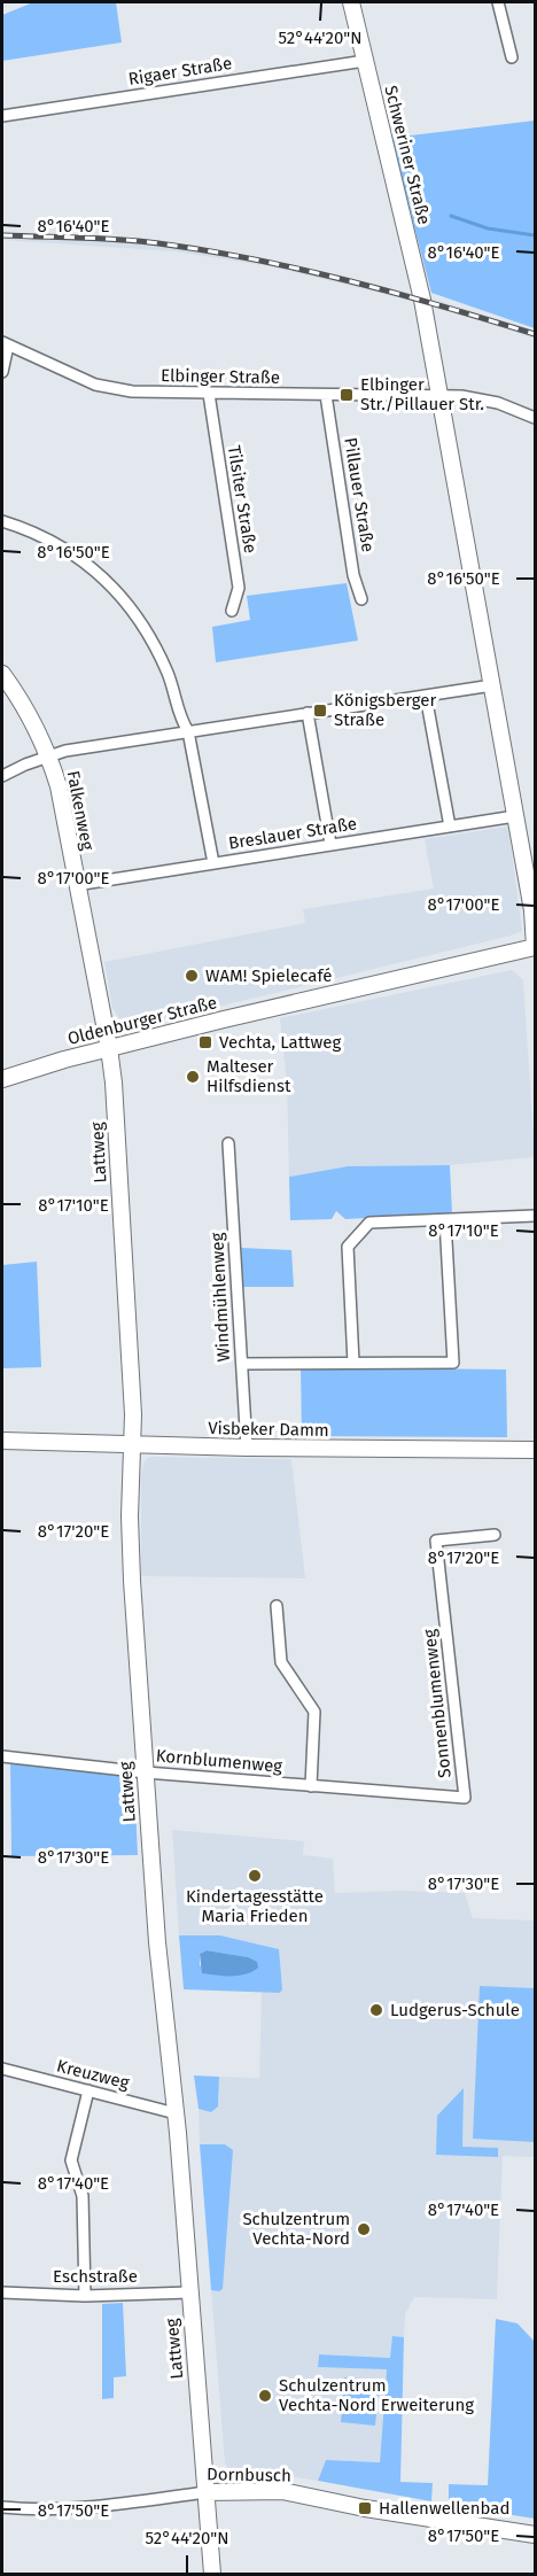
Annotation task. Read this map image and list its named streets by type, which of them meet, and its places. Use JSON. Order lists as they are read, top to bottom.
{
  "streets": {
    "street": [
      "Rigaer Straße",
      "Schweriner Straße",
      "Elbinger Straße",
      "Pillauer Straße",
      "Tilsiter Straße",
      "Falkenweg",
      "Breslauer Straße",
      "Oldenburger Straße",
      "Lattweg",
      "Windmühlenweg",
      "Visbeker Damm",
      "Sonnenblumenweg",
      "Kornblumenweg",
      "Kreuzweg",
      "Eschstraße",
      "Dornbusch"
    ]
  },
  "crossings": [
    ["Rigaer Straße", "Schweriner Straße"],
    ["Schweriner Straße", "Elbinger Straße"],
    ["Schweriner Straße", "Breslauer Straße"],
    ["Schweriner Straße", "Oldenburger Straße"],
    ["Elbinger Straße", "Pillauer Straße"],
    ["Elbinger Straße", "Tilsiter Straße"],
    ["Falkenweg", "Breslauer Straße"],
    ["Falkenweg", "Oldenburger Straße"],
    ["Falkenweg", "Lattweg"],
    ["Oldenburger Straße", "Lattweg"],
    ["Lattweg", "Visbeker Damm"],
    ["Lattweg", "Kornblumenweg"],
    ["Lattweg", "Kreuzweg"],
    ["Lattweg", "Eschstraße"],
    ["Lattweg", "Dornbusch"],
    ["Windmühlenweg", "Visbeker Damm"],
    ["Sonnenblumenweg", "Kornblumenweg"]
  ],
  "places": {
    "transit": [
      "Elbinger Str./Pillauer Str.",
      "Königsberger Straße",
      "Vechta, Lattweg",
      "Hallenwellenbad"
    ],
    "other": [
      "WAM! Spielecafé",
      "Malteser Hilfsdienst",
      "Kindertagesstätte Maria Frieden",
      "Ludgerus-Schule",
      "Schulzentrum Vechta-Nord",
      "Schulzentrum Vechta-Nord Erweiterung"
    ]
  },
  "coordinates": [
    "52°44'20\"N",
    "8°16'40\"E",
    "8°16'50\"E",
    "8°17'00\"E",
    "8°17'10\"E",
    "8°17'20\"E",
    "8°17'30\"E",
    "8°17'40\"E",
    "8°17'50\"E"
  ]
}
